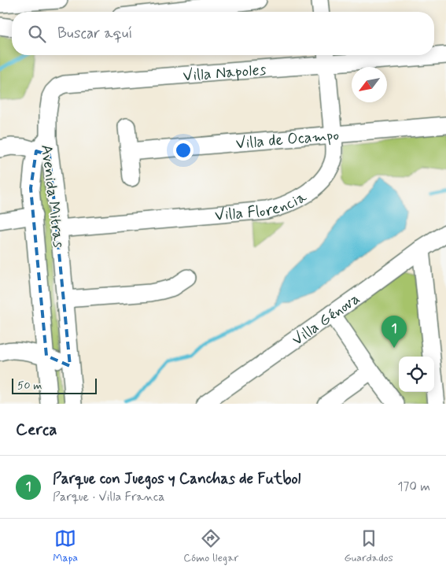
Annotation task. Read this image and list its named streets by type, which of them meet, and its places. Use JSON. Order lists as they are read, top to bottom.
{
  "streets": {
    "street": [
      "Villa Napoles",
      "Villa de Ocampo",
      "Avenida Mitras",
      "Villa Florencia",
      "Villa Génova"
    ]
  },
  "crossings": [
    ["Villa Napoles", "Avenida Mitras"],
    ["Villa Napoles", "Villa Florencia"],
    ["Villa de Ocampo", "Villa Florencia"],
    ["Avenida Mitras", "Villa Florencia"]
  ],
  "scale_bar": "50 m",
  "north": "bottom left",
  "page": {
    "search": "Buscar aquí",
    "pins": "1",
    "scale": "50 m",
    "heading": "Cerca",
    "list": [
      {
        "mark": "1",
        "name": "Parque con Juegos y Canchas de Futbol",
        "note": "Parque · Villa Franca",
        "value": "170 m"
      }
    ],
    "nav": ["Mapa", "Cómo llegar", "Guardados"]
  }
}
